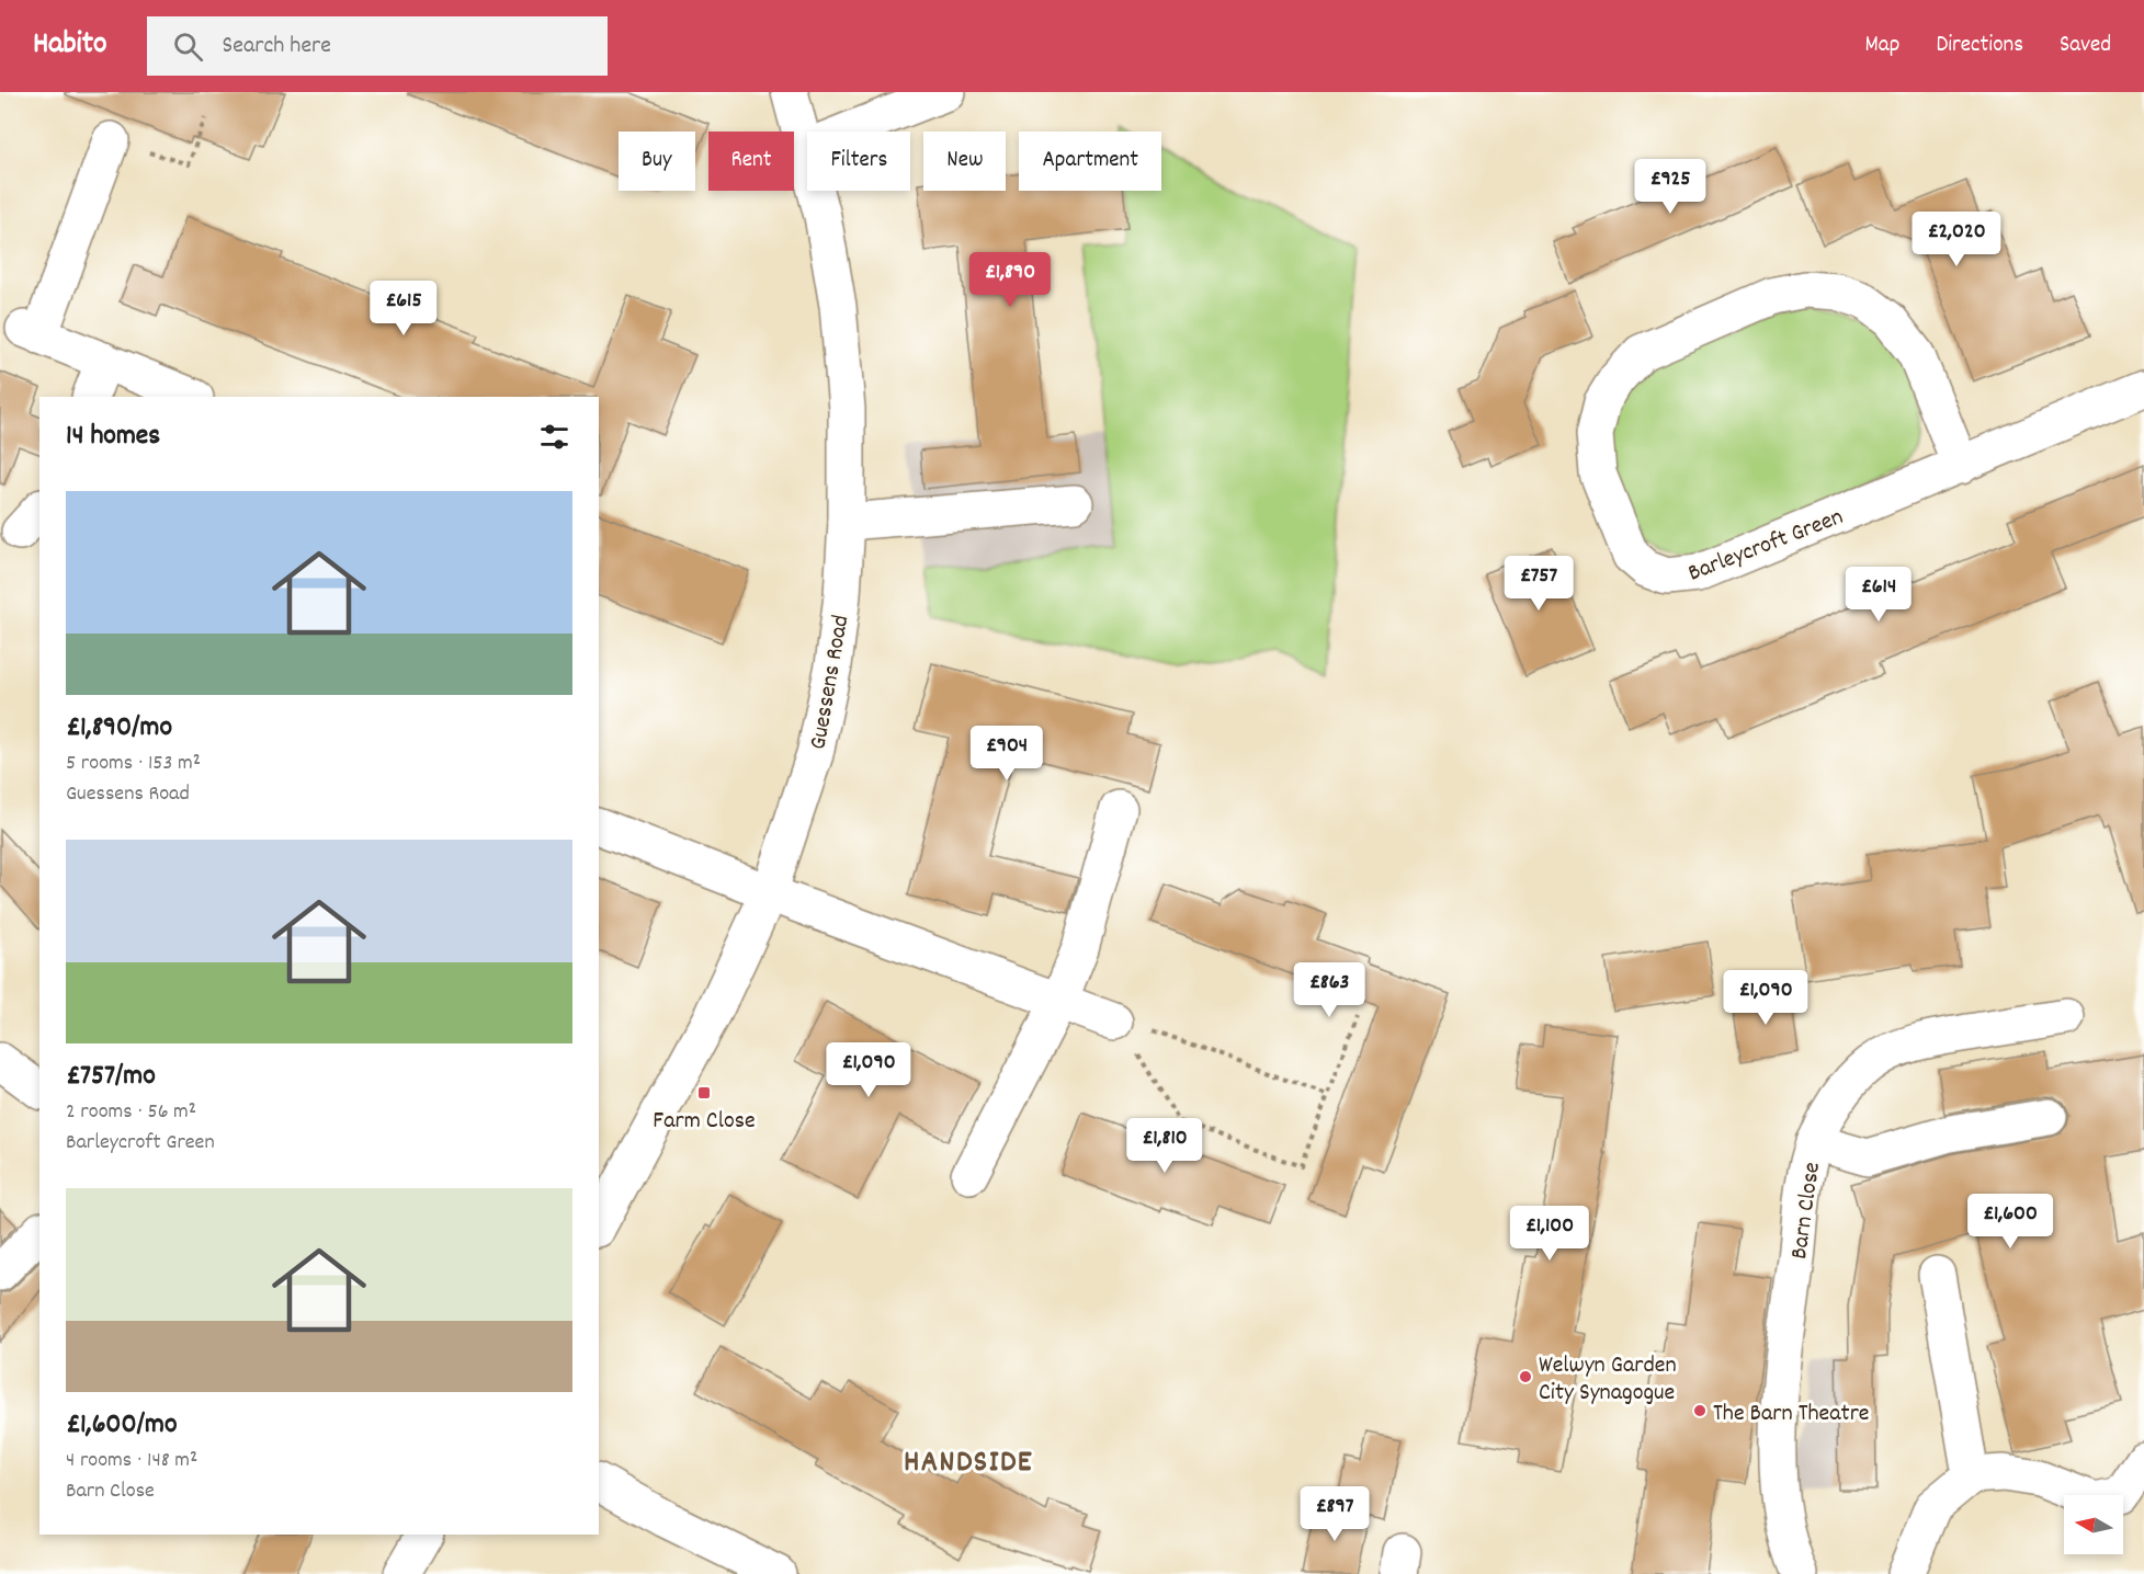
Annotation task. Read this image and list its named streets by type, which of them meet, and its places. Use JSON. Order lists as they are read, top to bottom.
{
  "streets": {
    "street": ["Barleycroft Green", "Guessens Road", "Barn Close"]
  },
  "districts": ["HANDSIDE"],
  "places": {
    "transit": ["Farm Close"],
    "other": ["Welwyn Garden City Synagogue", "The Barn Theatre"]
  },
  "north": "left",
  "page": {
    "header": "Habito",
    "search": "Search here",
    "nav": ["Map", "Directions", "Saved"],
    "chip": [
      "Buy",
      "Rent",
      "Filters",
      "New",
      "Apartment"
    ],
    "price": [
      "£925",
      "£2,020",
      "£1,890",
      "£615",
      "£757",
      "£614",
      "£904",
      "£863",
      "£1,090",
      "£1,090",
      "£1,810",
      "£1,600",
      "£1,100",
      "£897"
    ],
    "heading": "14 homes",
    "list": [
      {
        "name": "£1,890/mo",
        "note": "5 rooms · 153 m² · Guessens Road"
      },
      {
        "name": "£757/mo",
        "note": "2 rooms · 56 m² · Barleycroft Green"
      },
      {
        "name": "£1,600/mo",
        "note": "4 rooms · 148 m² · Barn Close"
      }
    ]
  }
}
